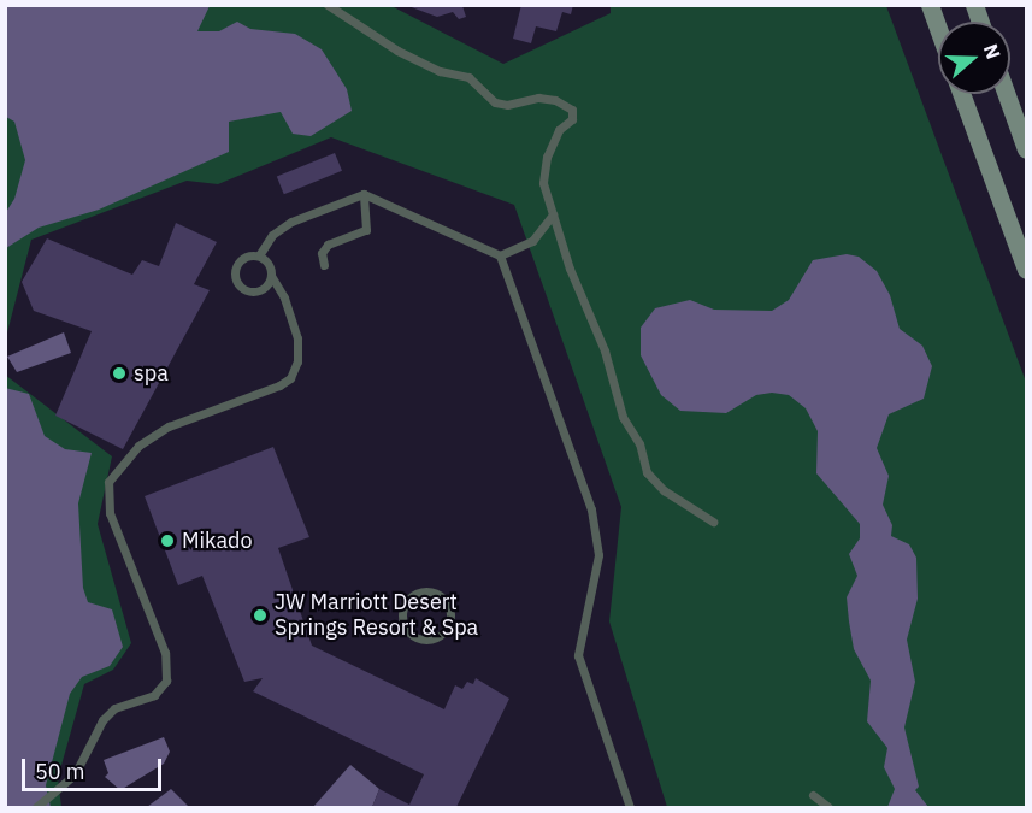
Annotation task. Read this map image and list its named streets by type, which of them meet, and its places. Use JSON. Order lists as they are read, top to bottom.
{
  "places": ["spa", "Mikado", "JW Marriott Desert Springs Resort & Spa"],
  "scale_bar": "50 m",
  "north": "right"
}
